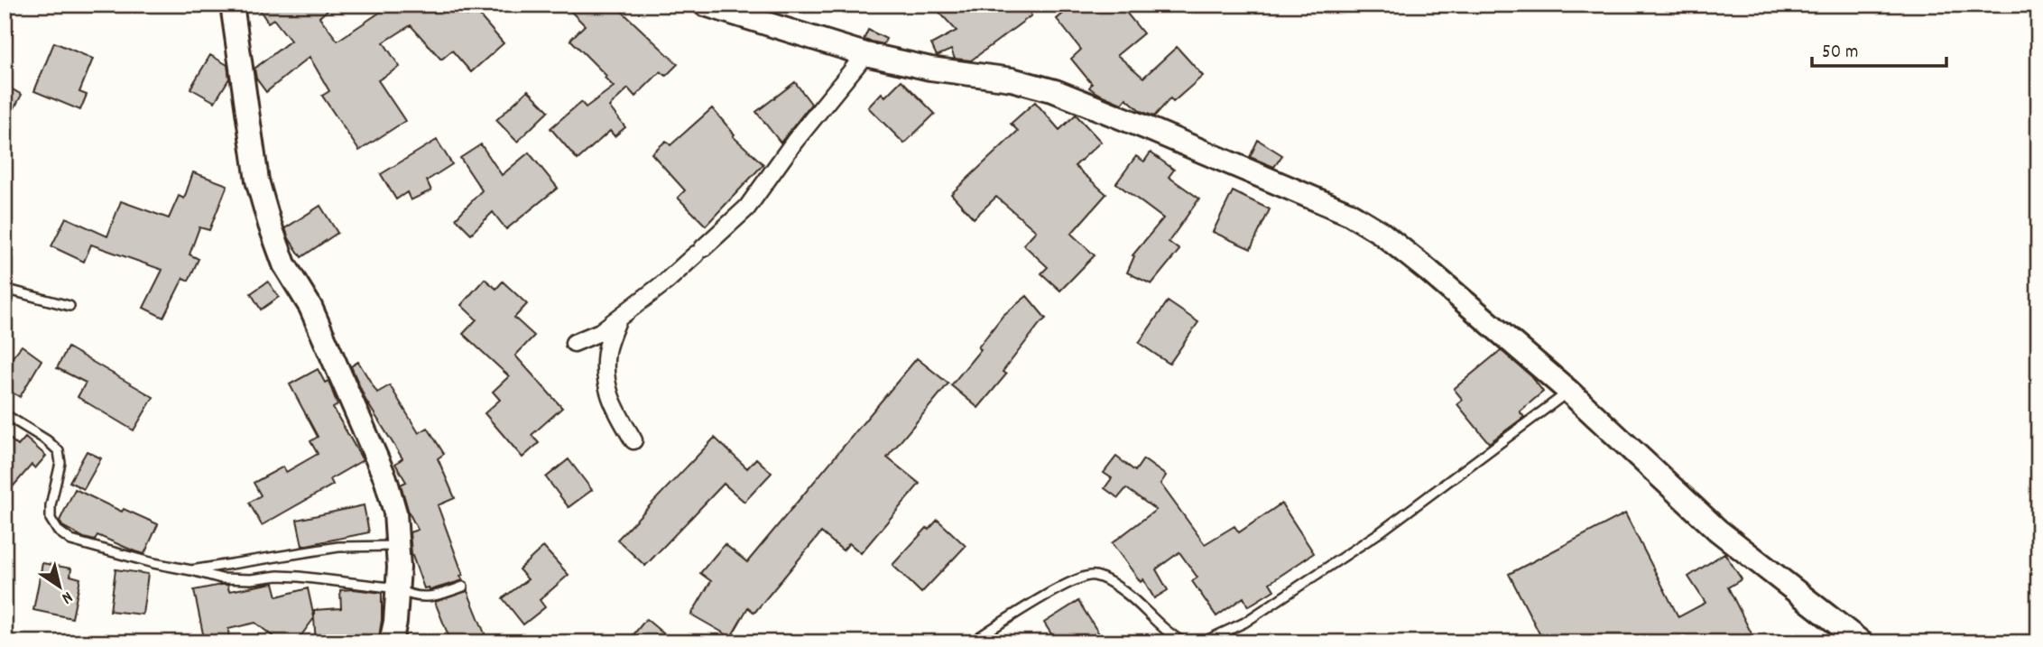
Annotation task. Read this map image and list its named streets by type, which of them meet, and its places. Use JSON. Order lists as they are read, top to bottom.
{
  "scale_bar": "50 m",
  "north": "bottom right"
}
